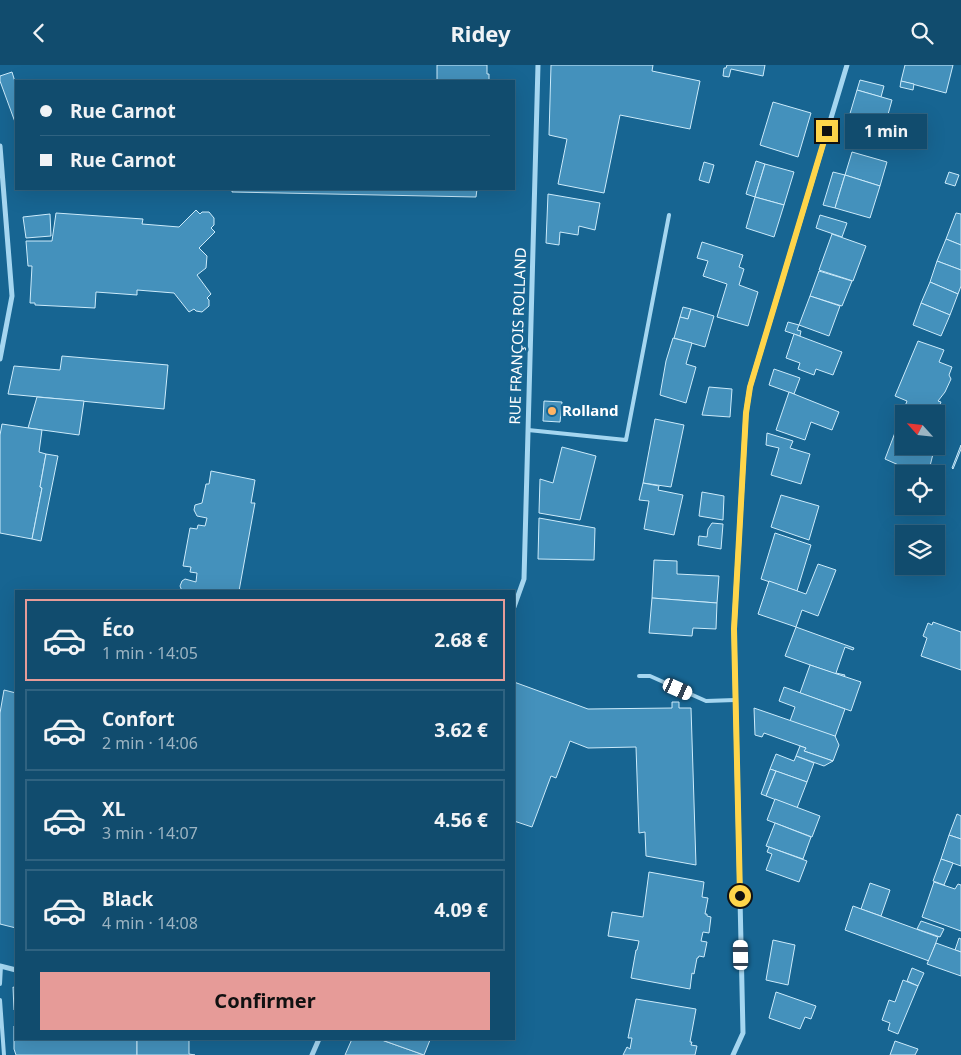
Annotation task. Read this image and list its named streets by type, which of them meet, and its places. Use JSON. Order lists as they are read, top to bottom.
{
  "streets": {
    "street": ["RUE FRANÇOIS ROLLAND"]
  },
  "places": ["Rolland"],
  "north": "top left",
  "page": {
    "header": "Ridey",
    "banner": ["Rue Carnot", "Rue Carnot"],
    "bubble": "1 min",
    "list": [
      {
        "name": "Éco",
        "note": "1 min · 14:05",
        "value": "2.68 €"
      },
      {
        "name": "Confort",
        "note": "2 min · 14:06",
        "value": "3.62 €"
      },
      {
        "name": "XL",
        "note": "3 min · 14:07",
        "value": "4.56 €"
      },
      {
        "name": "Black",
        "note": "4 min · 14:08",
        "value": "4.09 €"
      }
    ],
    "buttons": "Confirmer"
  }
}
